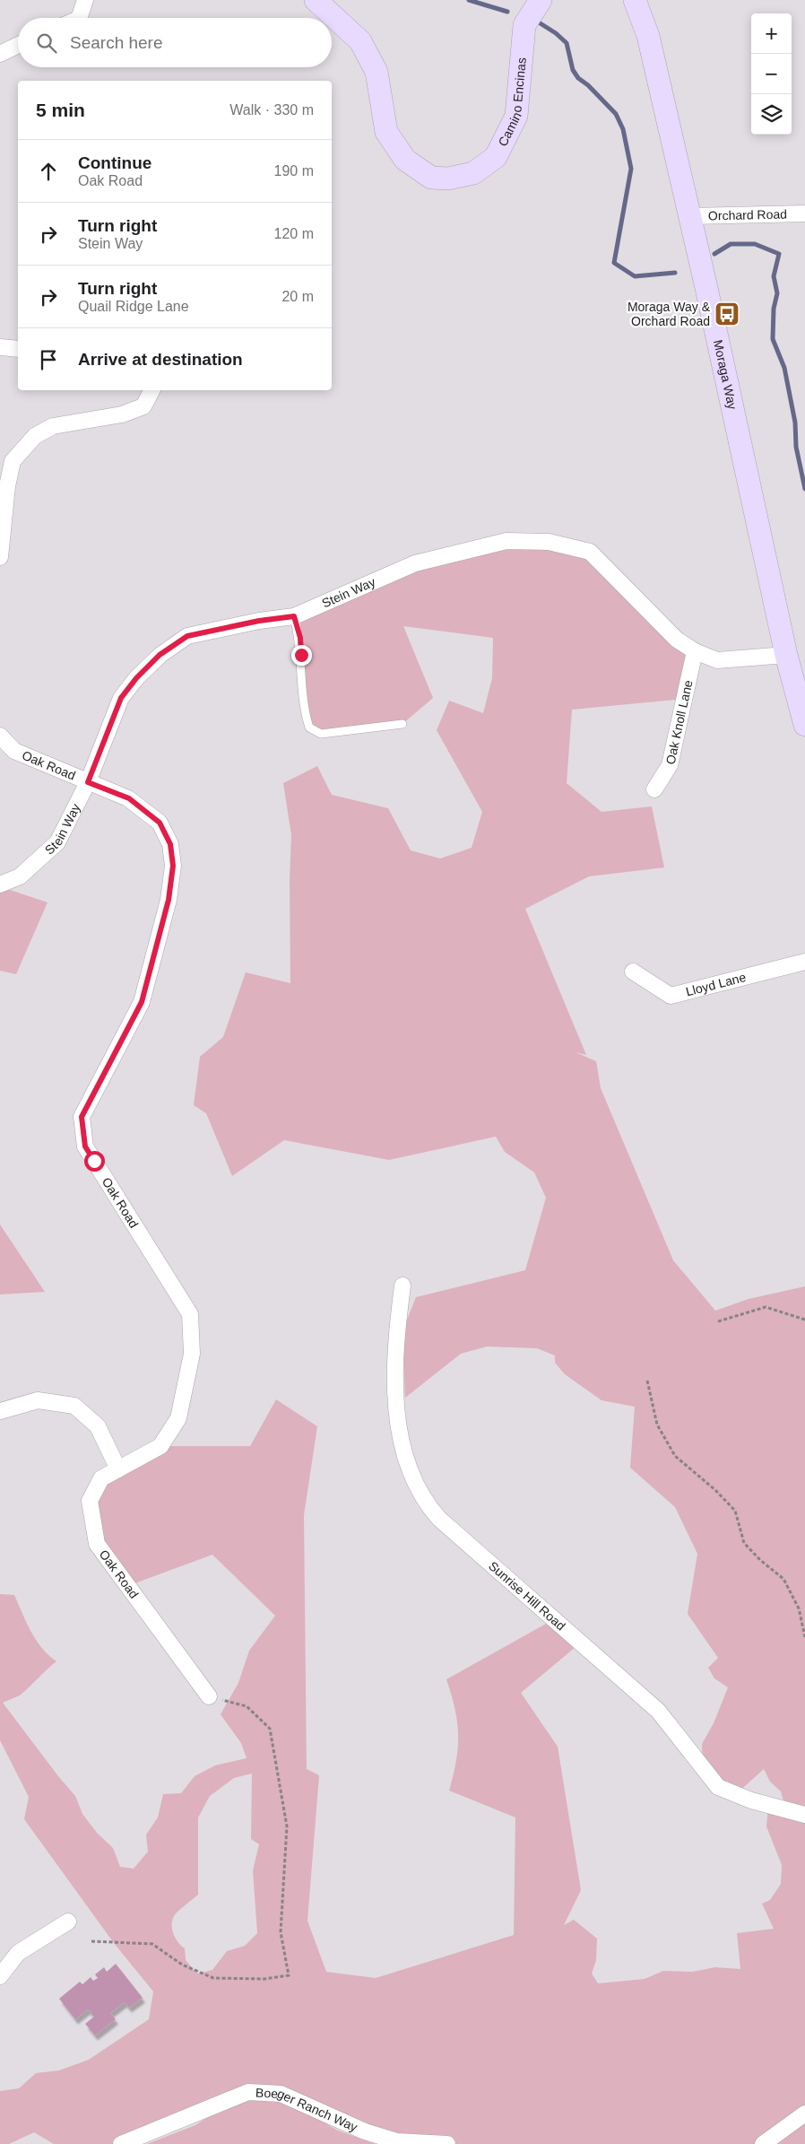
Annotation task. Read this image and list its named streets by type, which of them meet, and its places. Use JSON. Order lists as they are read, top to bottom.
{
  "streets": {
    "main road": ["Camino Encinas", "Moraga Way"],
    "street": [
      "Orchard Road",
      "Stein Way",
      "Oak Knoll Lane",
      "Oak Road",
      "Lloyd Lane",
      "Sunrise Hill Road",
      "Boeger Ranch Way"
    ]
  },
  "crossings": [
    ["Orchard Road", "Moraga Way"],
    ["Moraga Way", "Stein Way"],
    ["Stein Way", "Oak Knoll Lane"],
    ["Stein Way", "Oak Road"]
  ],
  "places": {
    "bus stop": ["Moraga Way & Orchard Road"]
  },
  "page": {
    "map_buttons": ["+", "−"],
    "search": "Search here",
    "heading": ["5 min", "Walk · 330 m"],
    "list": [
      ["Continue", "Oak Road", "190 m"],
      ["Turn right", "Stein Way", "120 m"],
      ["Turn right", "Quail Ridge Lane", "20 m"],
      "Arrive at destination"
    ]
  }
}
